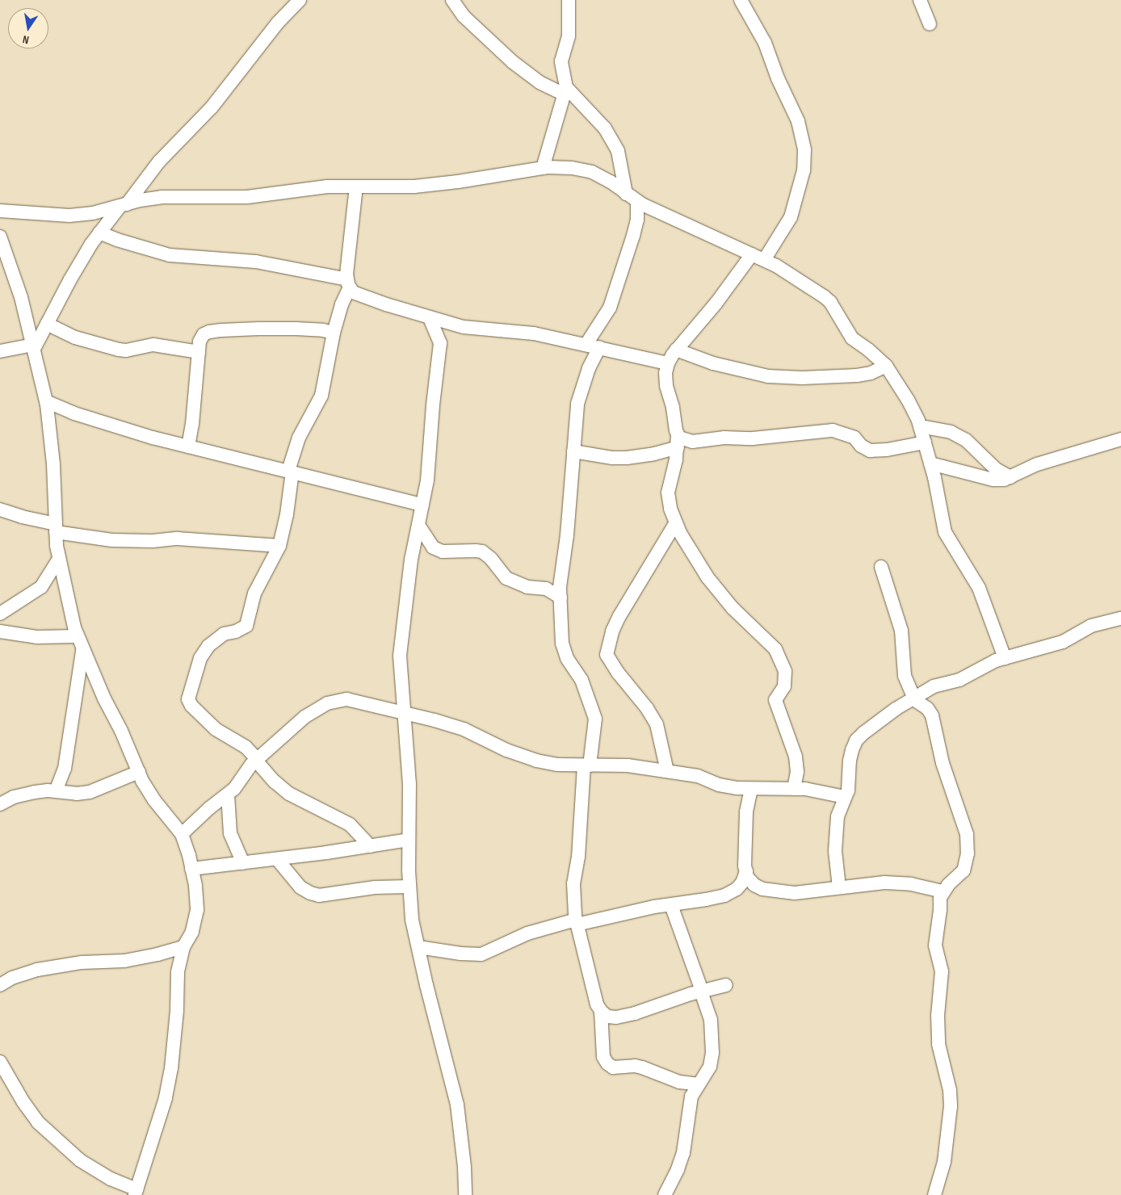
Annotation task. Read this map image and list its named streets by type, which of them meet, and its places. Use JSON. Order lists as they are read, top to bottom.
{
  "north": "bottom"
}
